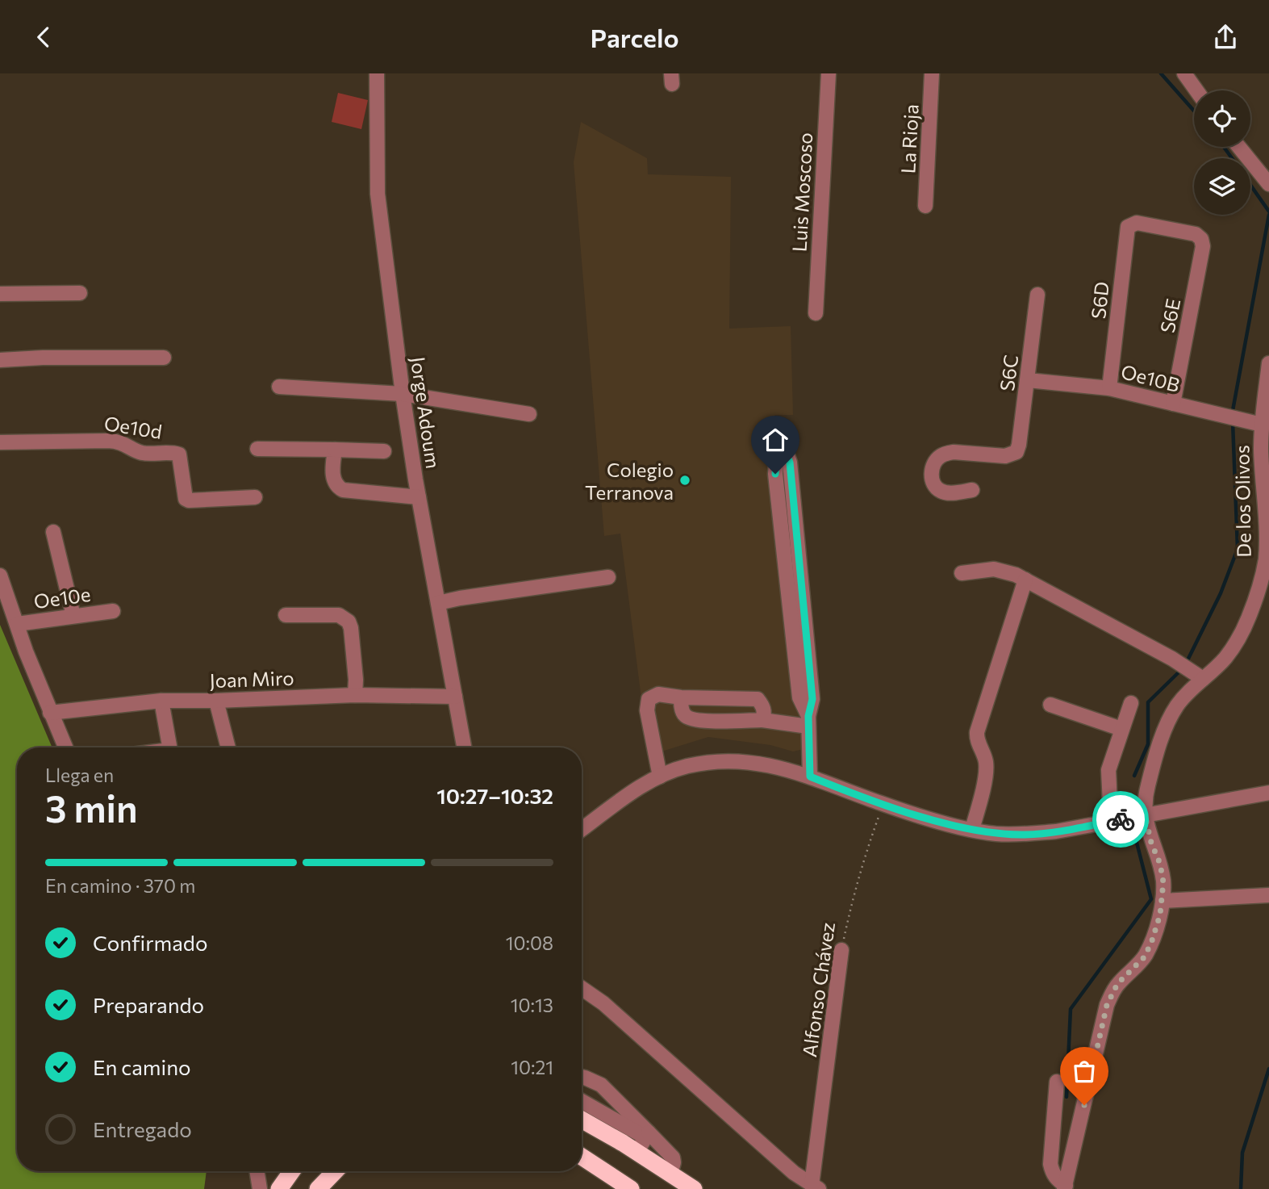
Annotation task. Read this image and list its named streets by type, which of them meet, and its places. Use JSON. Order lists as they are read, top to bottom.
{
  "streets": {
    "street": [
      "La Rioja",
      "Luis Moscoso",
      "S6D",
      "S6E",
      "S6C",
      "Oe10B",
      "Jorge Adoum",
      "Oe10d",
      "De los Olivos",
      "Oe10e",
      "Joan Miro",
      "Alfonso Chávez"
    ]
  },
  "crossings": [
    ["S6D", "S6E"],
    ["S6D", "Oe10B"],
    ["S6E", "Oe10B"],
    ["S6C", "Oe10B"],
    ["Oe10B", "De los Olivos"],
    ["Jorge Adoum", "Joan Miro"]
  ],
  "places": ["Colegio Terranova"],
  "page": {
    "header": "Parcelo",
    "heading": ["3 min", "Llega en", "10:27–10:32"],
    "bar": "En camino · 370 m",
    "list": [
      ["Confirmado", "10:08"],
      ["Preparando", "10:13"],
      ["En camino", "10:21"],
      "Entregado"
    ]
  }
}
